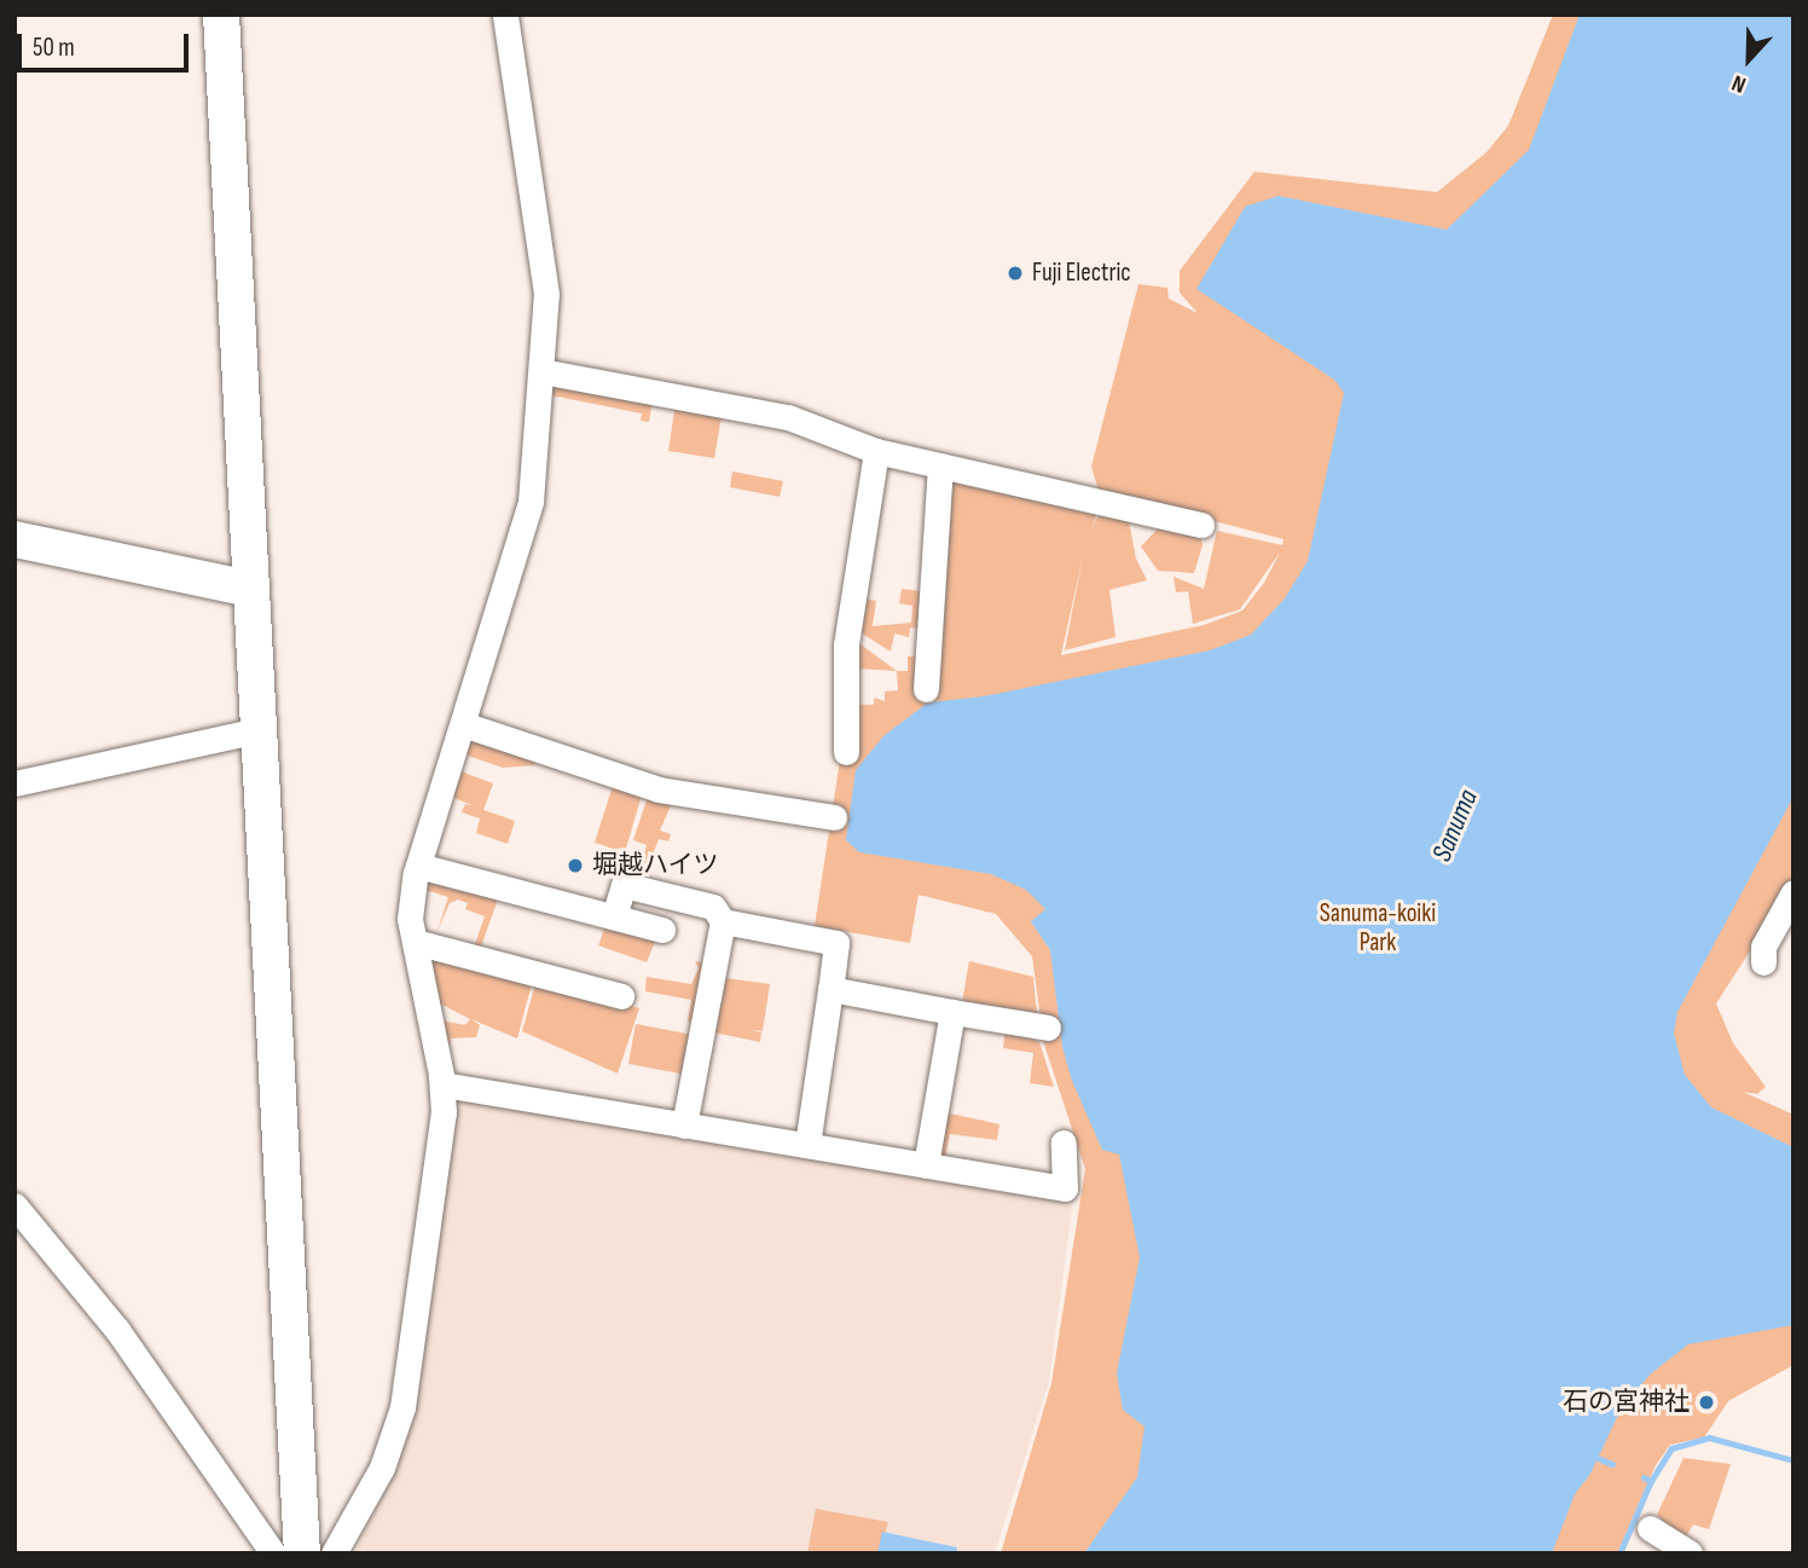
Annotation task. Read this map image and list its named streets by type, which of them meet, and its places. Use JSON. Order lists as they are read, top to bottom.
{
  "water": ["Sanuma"],
  "parks": ["Sanuma-koiki Park"],
  "places": ["Fuji Electric", "堀越ハイツ", "石の宮神社"],
  "scale_bar": "50 m",
  "north": "bottom"
}
